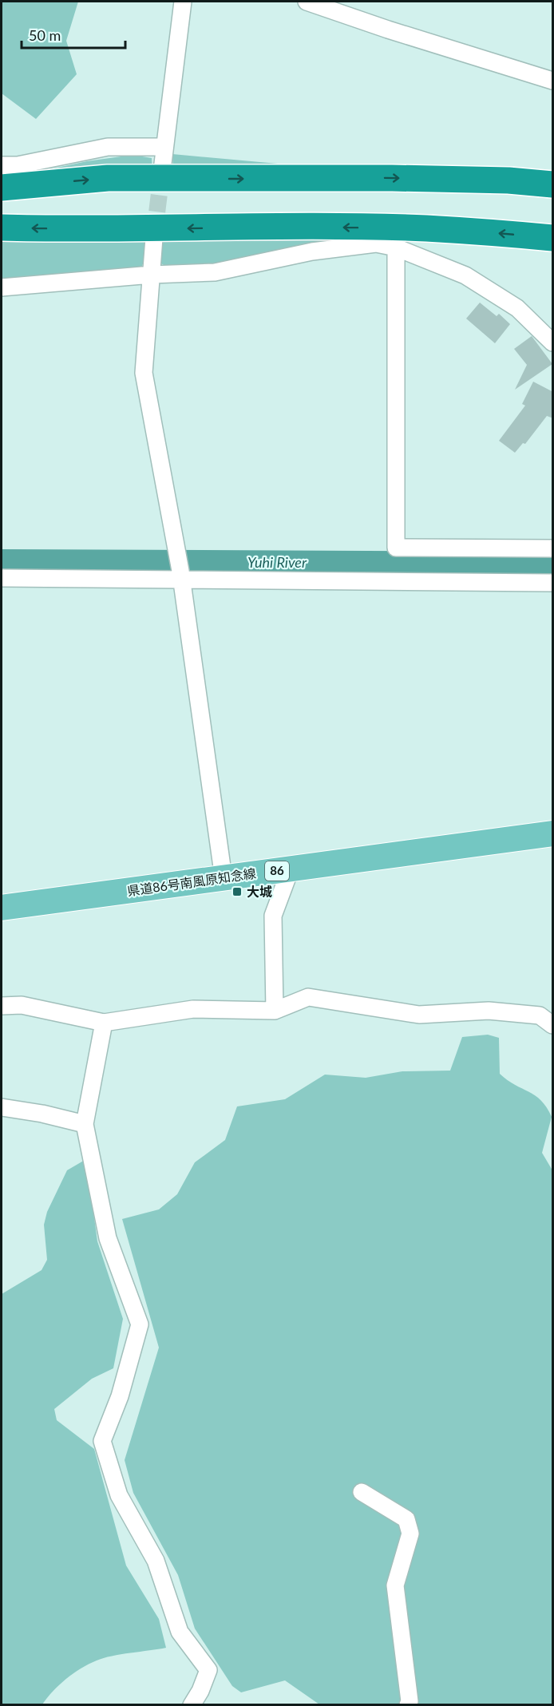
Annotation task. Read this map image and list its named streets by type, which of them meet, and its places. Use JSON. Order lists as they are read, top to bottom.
{
  "streets": {
    "main road": ["86", "県道86号南風原知念線"]
  },
  "water": ["Yuhi River"],
  "places": {
    "transit": ["大城"]
  },
  "scale_bar": "50 m"
}
